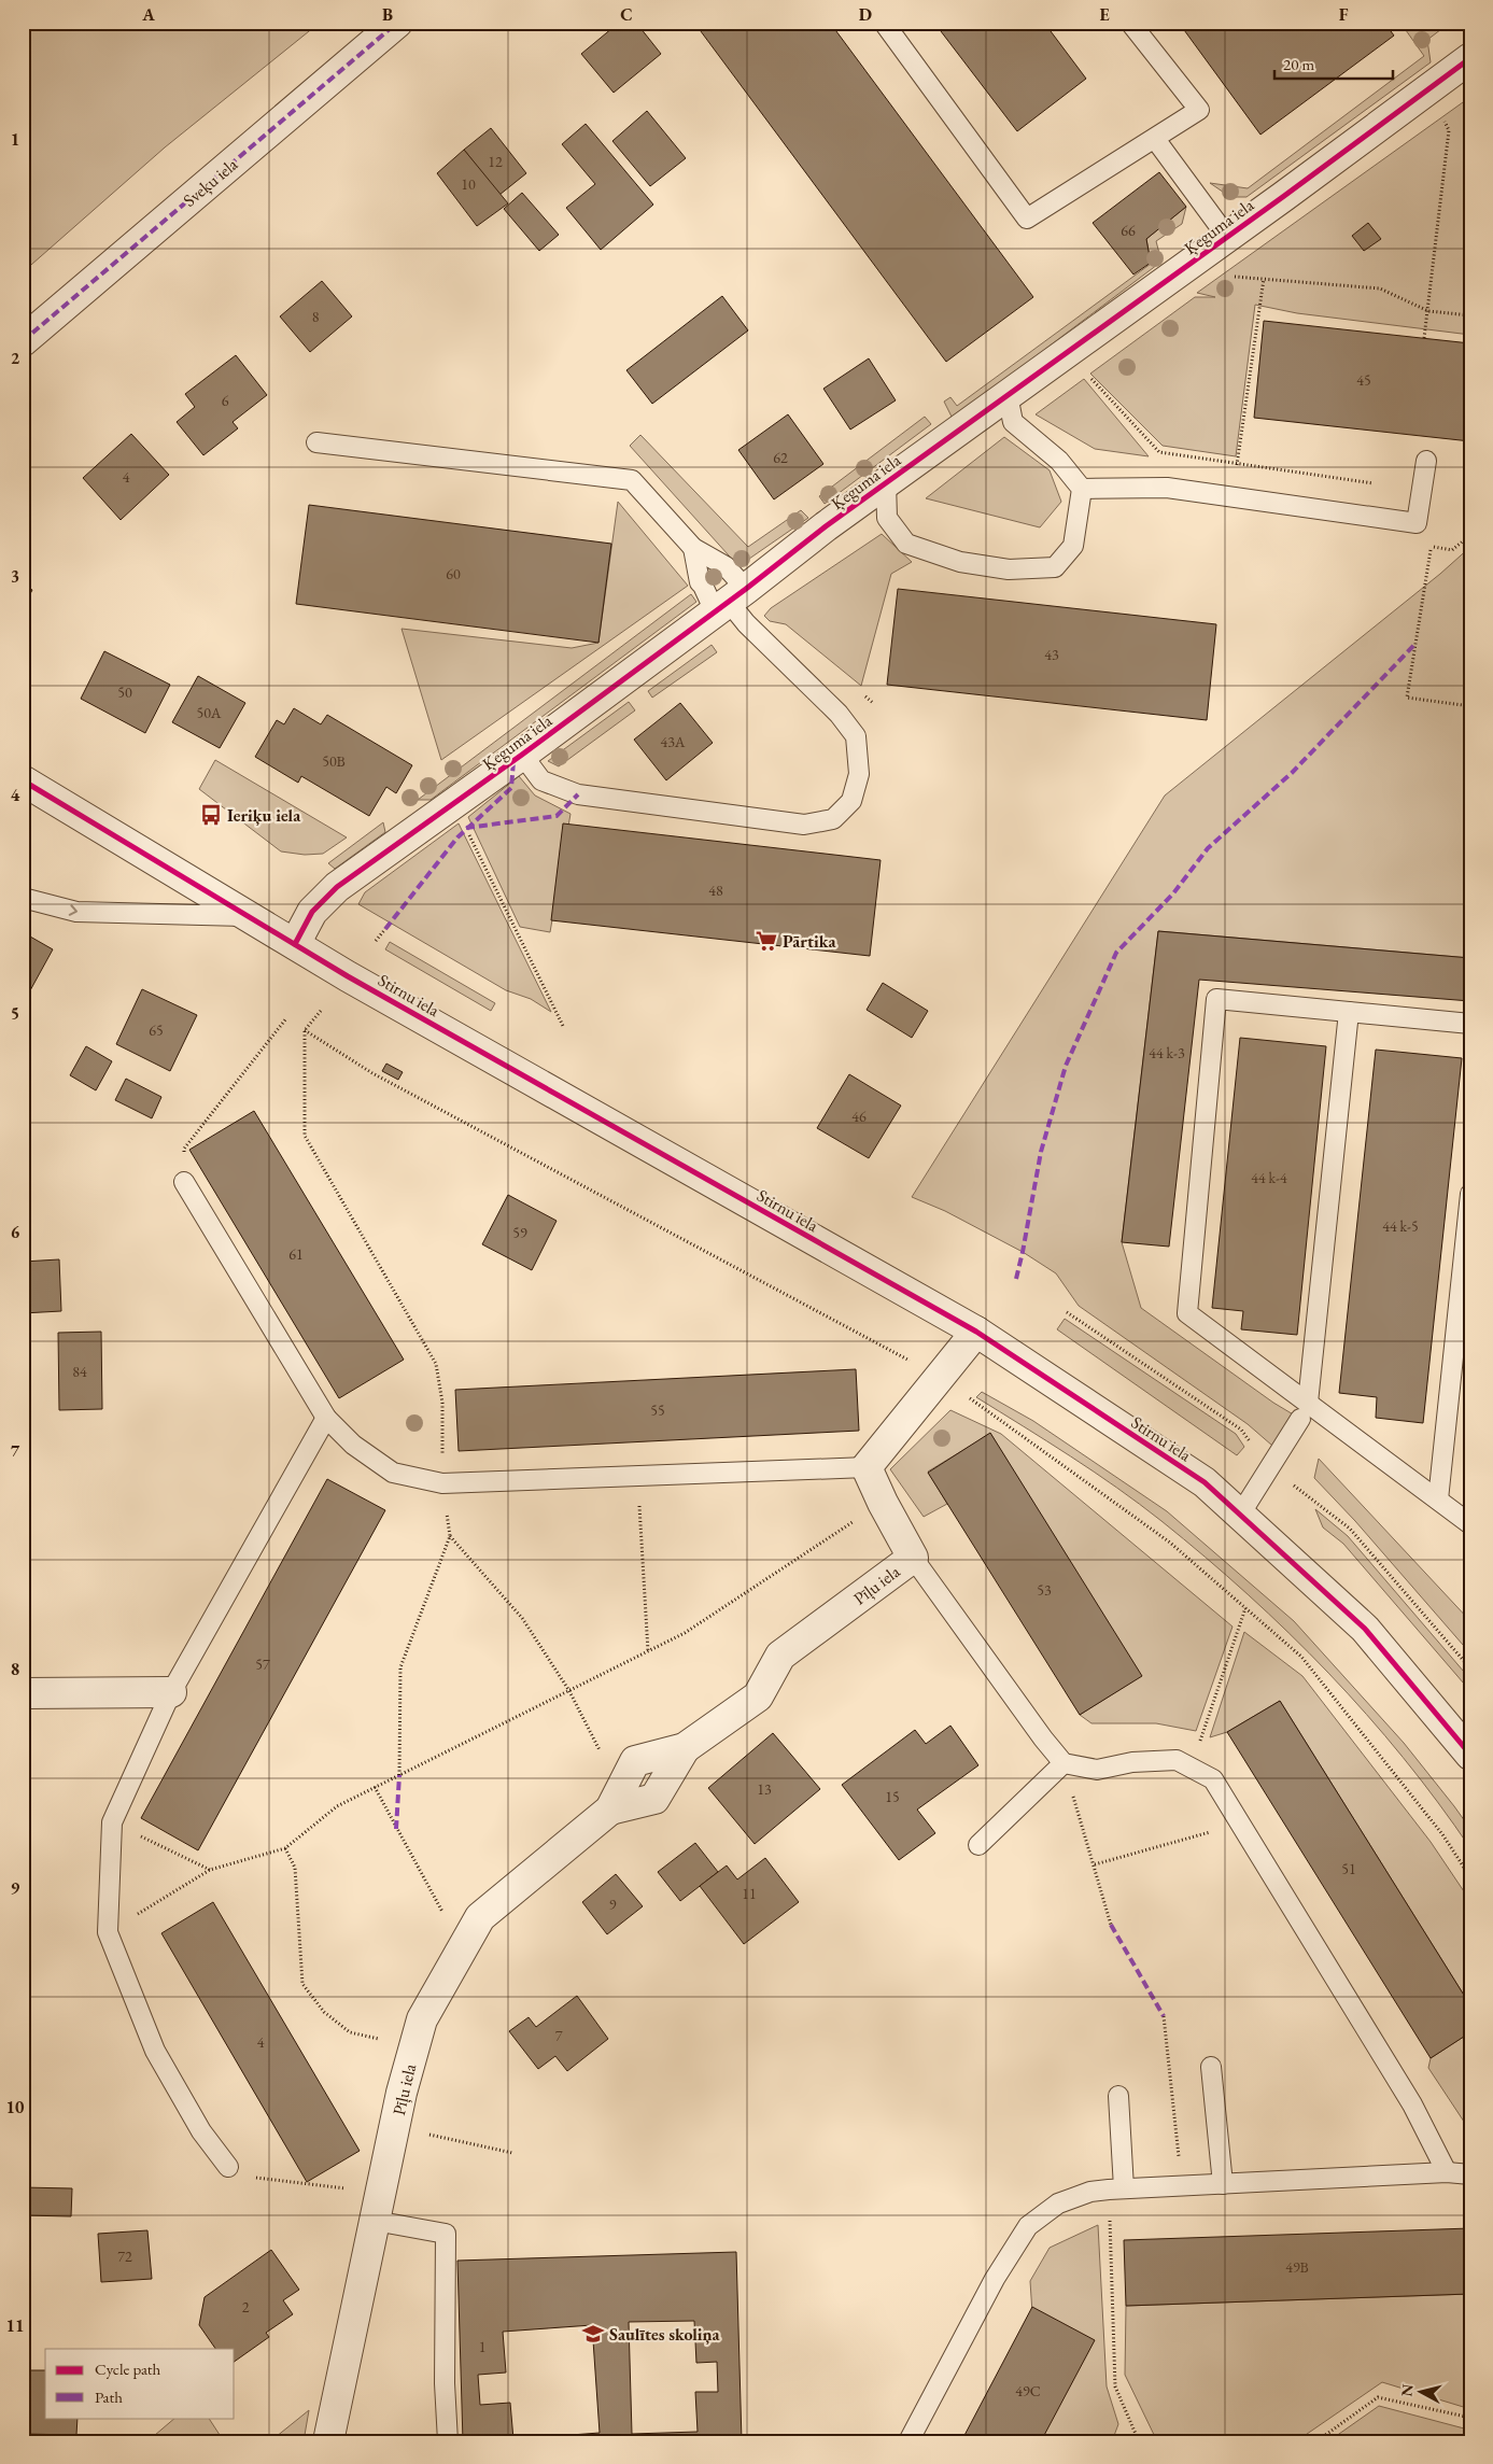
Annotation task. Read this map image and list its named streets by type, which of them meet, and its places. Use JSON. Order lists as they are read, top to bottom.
{
  "streets": {
    "street": [
      "Sveķu iela",
      "Ķeguma iela",
      "Stirnu iela",
      "Pīļu iela"
    ]
  },
  "crossings": [
    ["Ķeguma iela", "Stirnu iela"]
  ],
  "places": {
    "bus stop": ["Ieriķu iela"],
    "supermarket": ["Pārtika"],
    "school or university": ["Saulītes skoliņa"]
  },
  "house_numbers": [
    "12",
    "10",
    "66",
    "8",
    "45",
    "6",
    "62",
    "4",
    "60",
    "43",
    "50",
    "50A",
    "43A",
    "50B",
    "48",
    "65",
    "44 k-3",
    "46",
    "44 k-4",
    "44 k-5",
    "59",
    "61",
    "84",
    "55",
    "53",
    "57",
    "13",
    "15",
    "51",
    "11",
    "9",
    "7",
    "4",
    "72",
    "49B",
    "2",
    "1",
    "49C"
  ],
  "legend": ["Cycle path", "Path"],
  "scale_bar": "20 m",
  "north": "left",
  "grid": {
    "columns": [
      "A",
      "B",
      "C",
      "D",
      "E",
      "F"
    ],
    "rows": [
      "1",
      "2",
      "3",
      "4",
      "5",
      "6",
      "7",
      "8",
      "9",
      "10",
      "11"
    ]
  }
}
